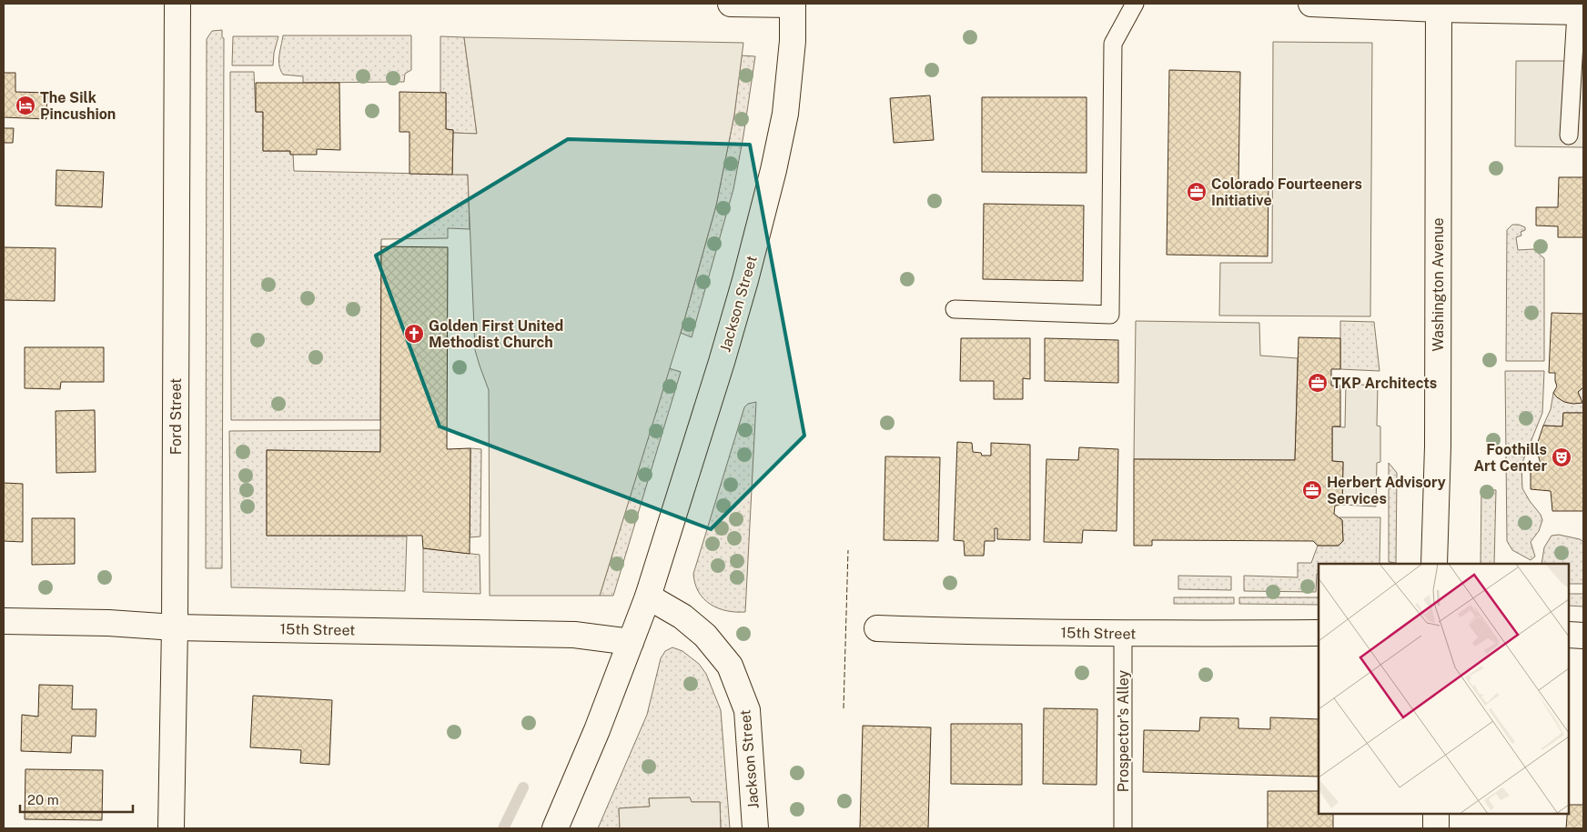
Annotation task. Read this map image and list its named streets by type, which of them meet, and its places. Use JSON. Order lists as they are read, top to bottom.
{
  "streets": {
    "street": [
      "Washington Avenue",
      "Jackson Street",
      "Ford Street",
      "15th Street"
    ],
    "lane": ["Prospector's Alley"]
  },
  "crossings": [
    ["Jackson Street", "15th Street"],
    ["Ford Street", "15th Street"],
    ["15th Street", "Prospector's Alley"]
  ],
  "places": {
    "hotel": ["The Silk Pincushion"],
    "office": ["Colorado Fourteeners Initiative", "TKP Architects", "Herbert Advisory Services"],
    "church": ["Golden First United Methodist Church"],
    "theatre": ["Foothills Art Center"]
  },
  "scale_bar": "20 m"
}
